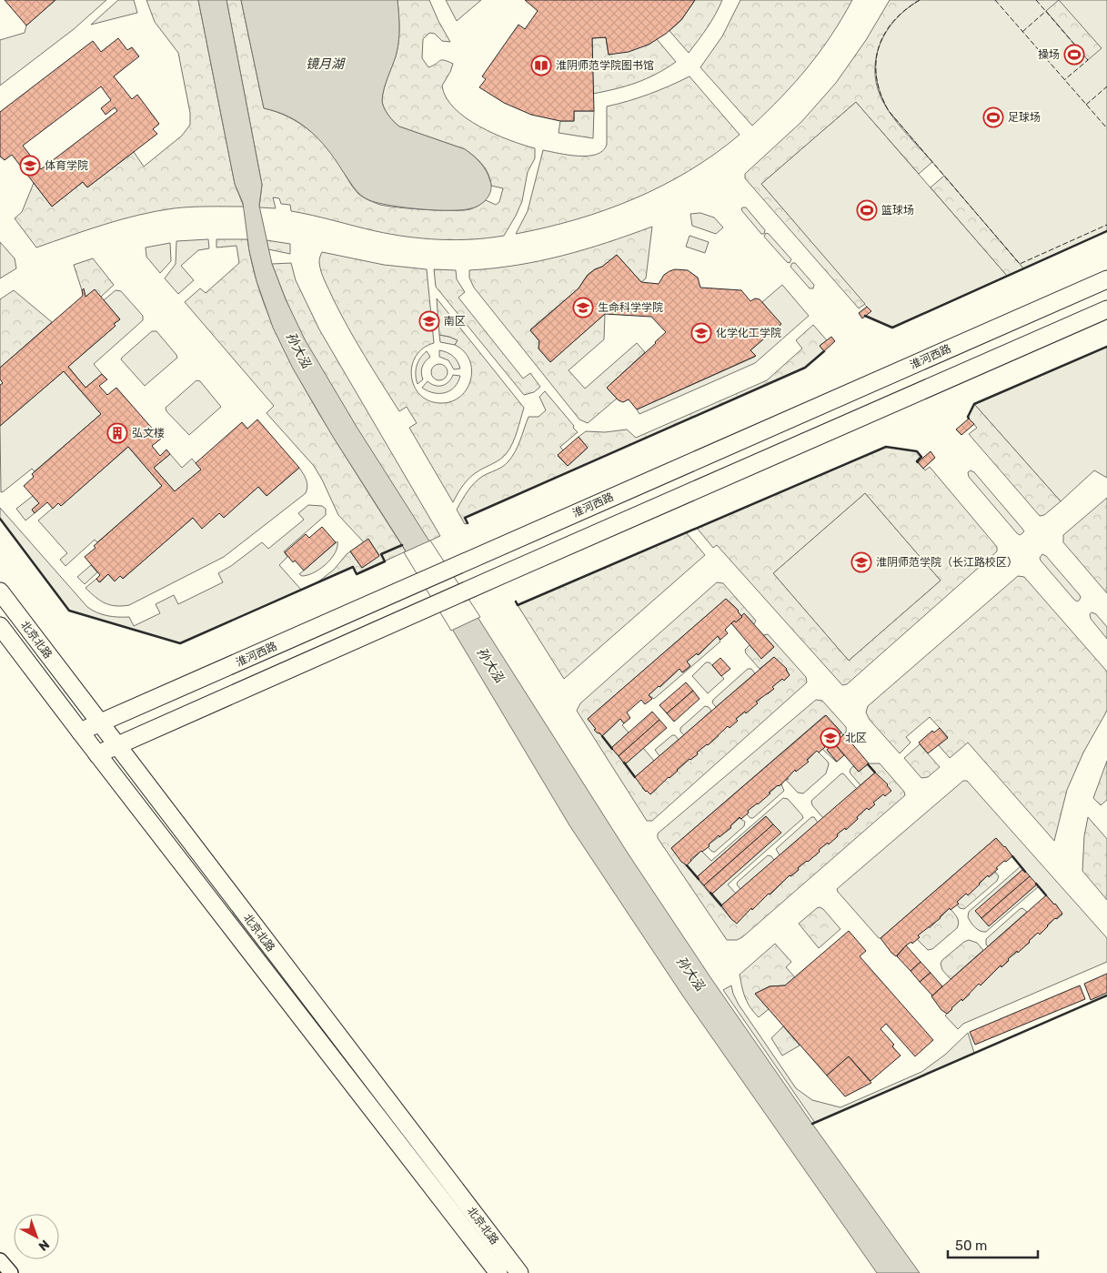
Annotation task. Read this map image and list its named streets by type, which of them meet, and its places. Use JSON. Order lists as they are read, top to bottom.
{
  "streets": {
    "main road": ["淮河西路", "北京北路"]
  },
  "crossings": [
    ["淮河西路", "北京北路"]
  ],
  "water": ["镜月湖", "孙大泓"],
  "places": {
    "sports": ["操场", "足球场", "篮球场"],
    "library": ["淮阴师范学院图书馆"],
    "school or university": [
      "体育学院",
      "生命科学学院",
      "南区",
      "化学化工学院",
      "淮阴师范学院（长江路校区）",
      "北区"
    ],
    "building": ["弘文楼"]
  },
  "scale_bar": "50 m",
  "north": "bottom right"
}
